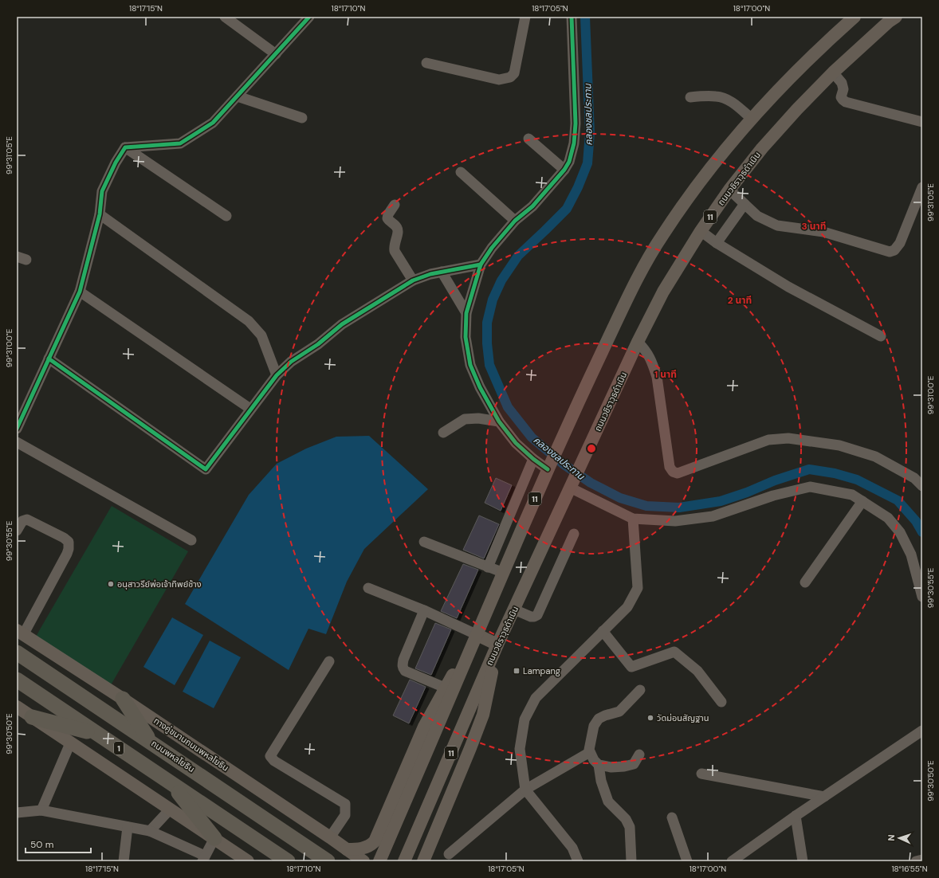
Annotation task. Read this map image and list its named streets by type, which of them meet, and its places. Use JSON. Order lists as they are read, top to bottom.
{
  "streets": {
    "highway": ["1", "ถนนพหลโยธิน"],
    "main road": ["ถนนวชิราวุธดำเนิน", "11", "ทางคู่ขนานถนนพหลโยธิน"]
  },
  "water": ["คลองชลประทาน"],
  "places": {
    "other": ["อนุสาวรีย์พ่อเจ้าทิพย์ช้าง", "วัดม่อนสัญฐาน"],
    "transit": ["Lampang"]
  },
  "scale_bar": "50 m",
  "north": "left",
  "coordinates": [
    "18°17'15\"N",
    "18°17'10\"N",
    "18°17'05\"N",
    "18°17'00\"N",
    "99°31'05\"E",
    "99°31'00\"E",
    "99°30'55\"E",
    "99°30'50\"E",
    "18°16'55\"N"
  ],
  "rings": ["3 นาที", "2 นาที", "1 นาที"]
}
